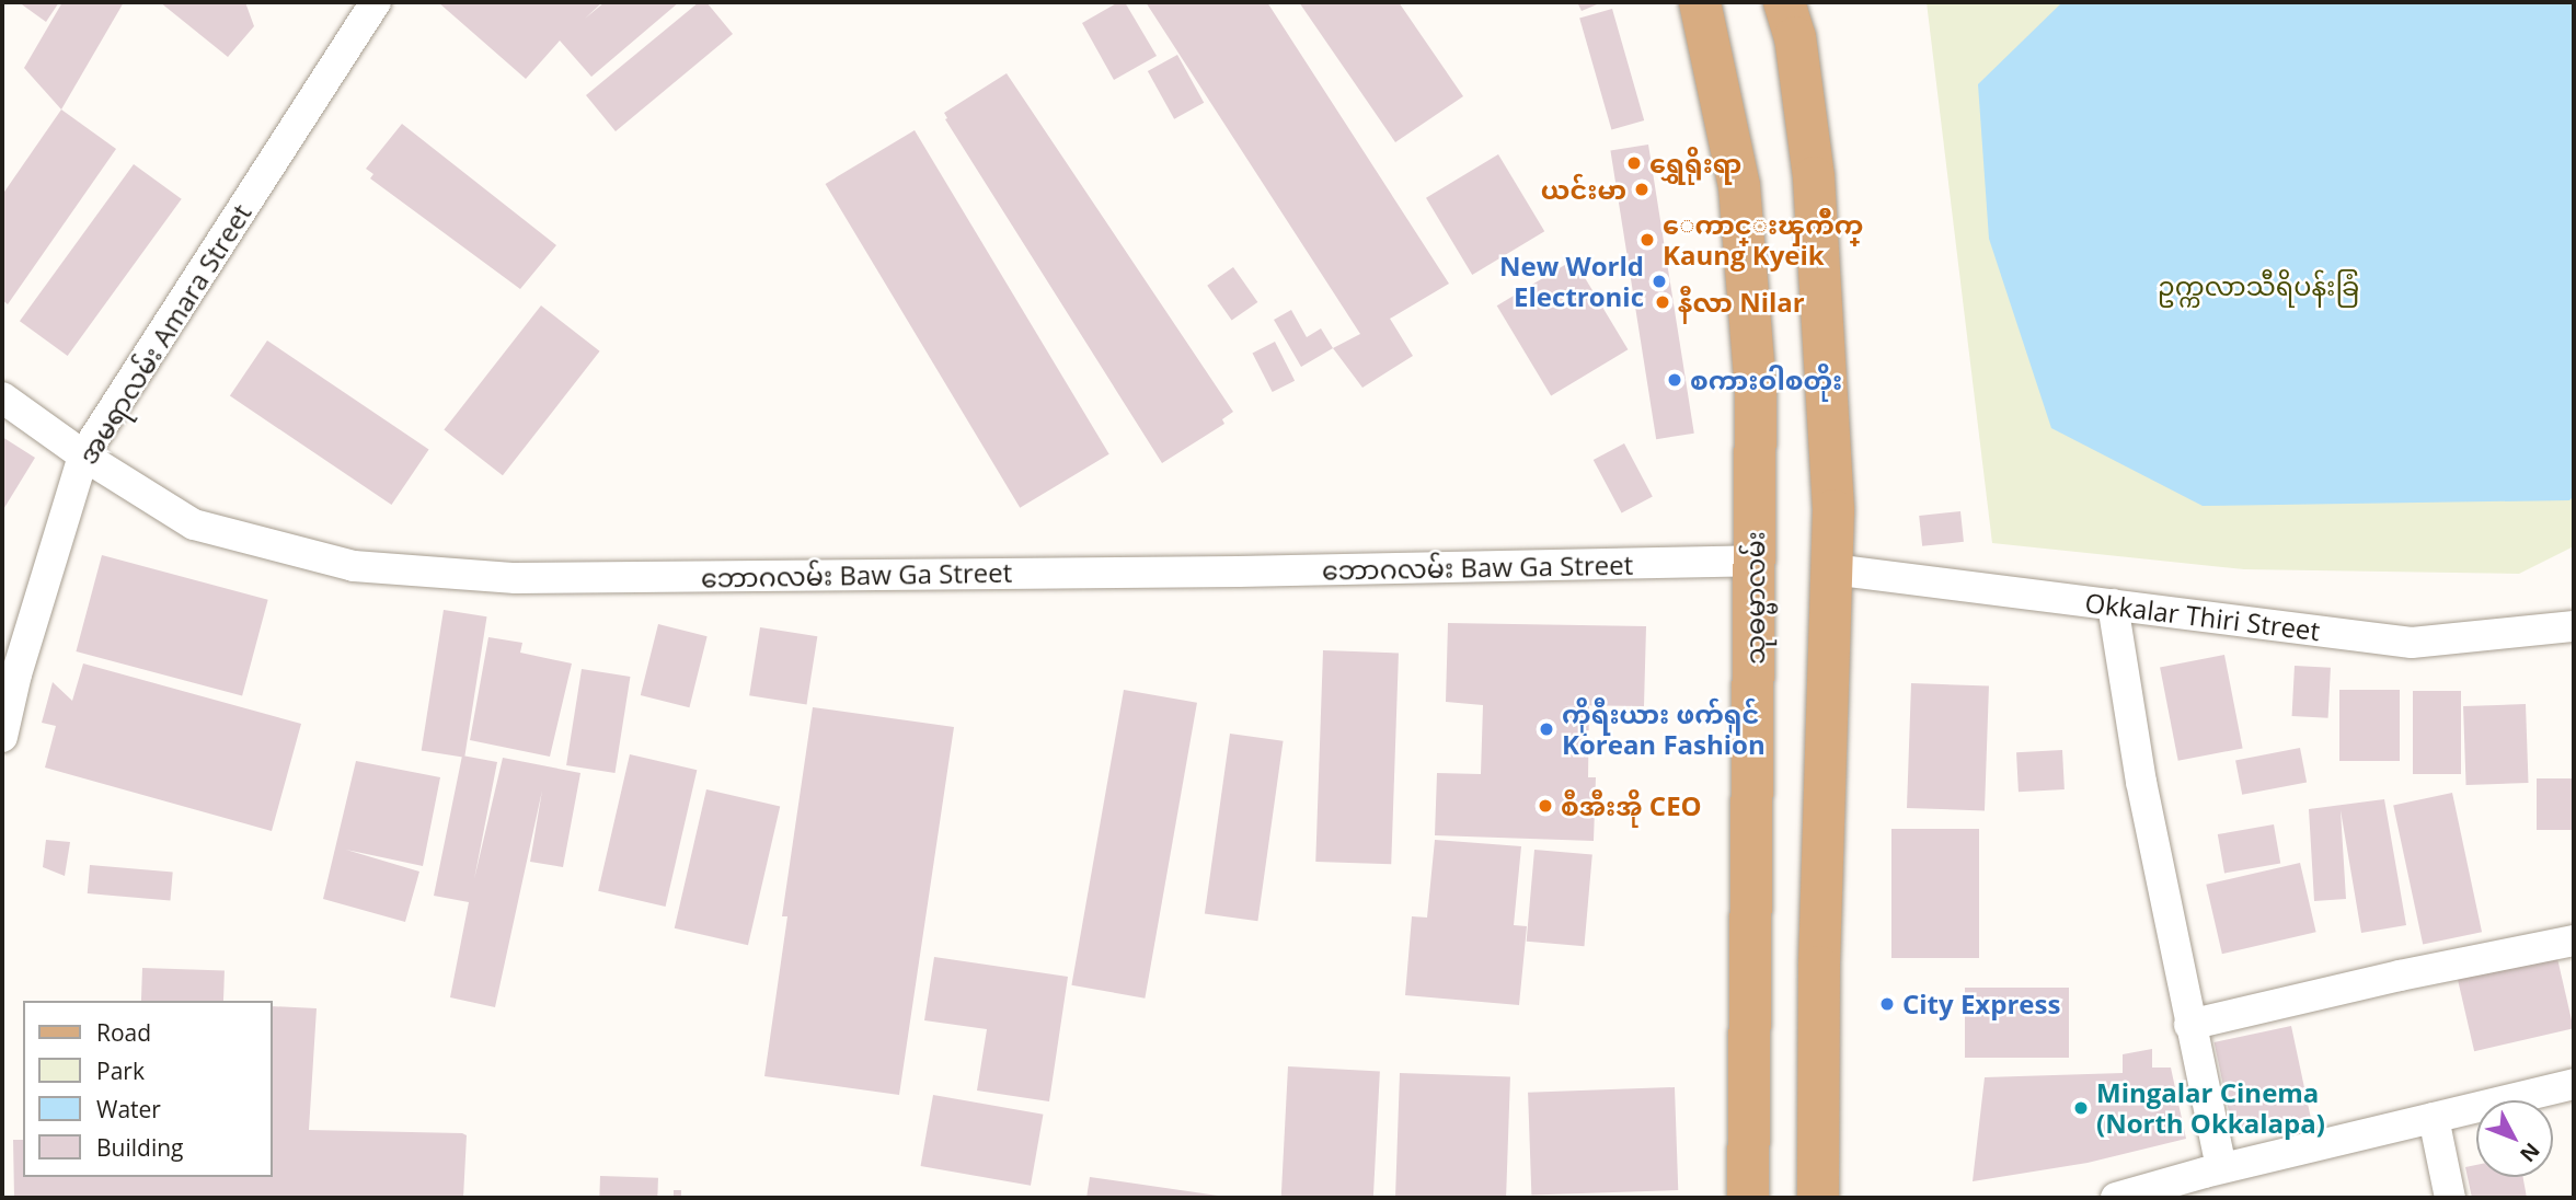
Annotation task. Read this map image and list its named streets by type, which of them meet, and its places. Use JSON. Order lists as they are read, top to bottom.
{
  "streets": {
    "main road": ["သုဓမ္မာလမ်း"],
    "street": ["အမရာလမ်း Amara Street", "ဘောဂလမ်း Baw Ga Street", "Okkalar Thiri Street"]
  },
  "crossings": [
    ["အမရာလမ်း Amara Street", "ဘောဂလမ်း Baw Ga Street"],
    ["ဘောဂလမ်း Baw Ga Street", "သုဓမ္မာလမ်း"]
  ],
  "parks": ["ဥက္ကလာသီရိပန်းခြံ"],
  "places": [
    "ရွှေရိုးရာ",
    "ယင်းမာ",
    "ေကာင္းၾကိဳက္ Kaung Kyeik",
    "New World Electronic",
    "နီလာ Nilar",
    "စကားဝါစတိုး",
    "ကိုရီးယား ဖက်ရှင် Korean Fashion",
    "စီအီးအို CEO",
    "City Express",
    "Mingalar Cinema (North Okkalapa)"
  ],
  "legend": [
    "Road",
    "Park",
    "Water",
    "Building"
  ],
  "north": "bottom right"
}
